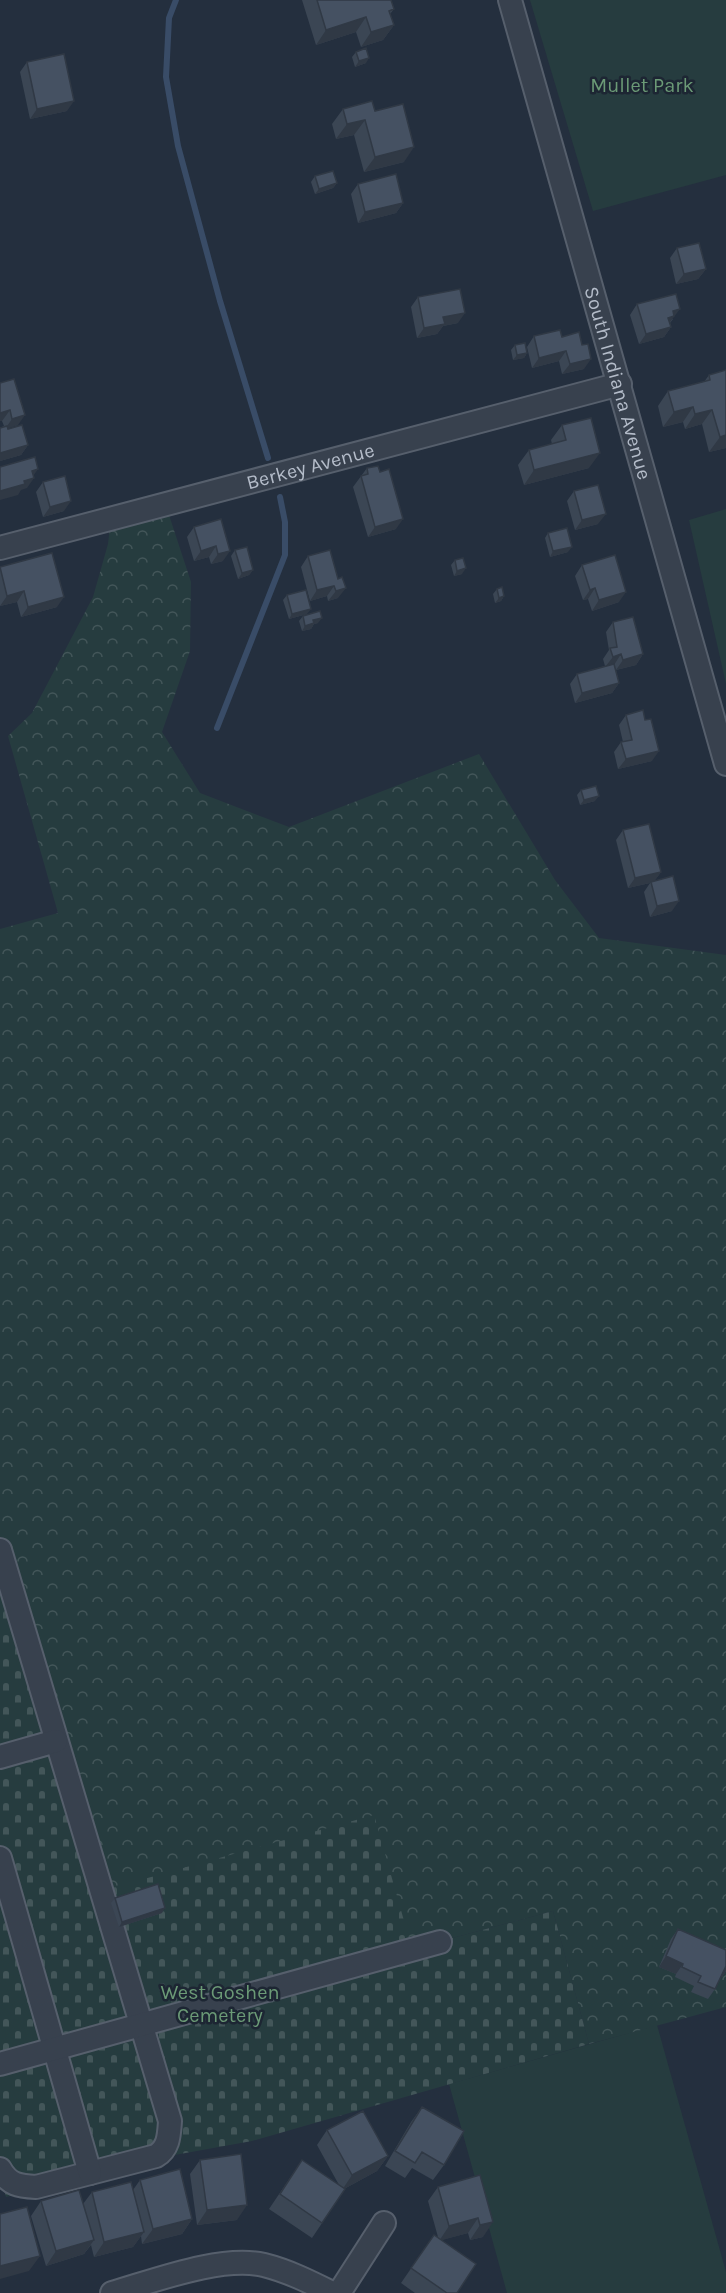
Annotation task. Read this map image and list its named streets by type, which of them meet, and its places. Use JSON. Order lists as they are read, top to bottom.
{
  "streets": {
    "street": ["South Indiana Avenue", "Berkey Avenue"]
  },
  "crossings": [
    ["South Indiana Avenue", "Berkey Avenue"]
  ],
  "parks": ["Mullet Park", "West Goshen Cemetery"]
}
